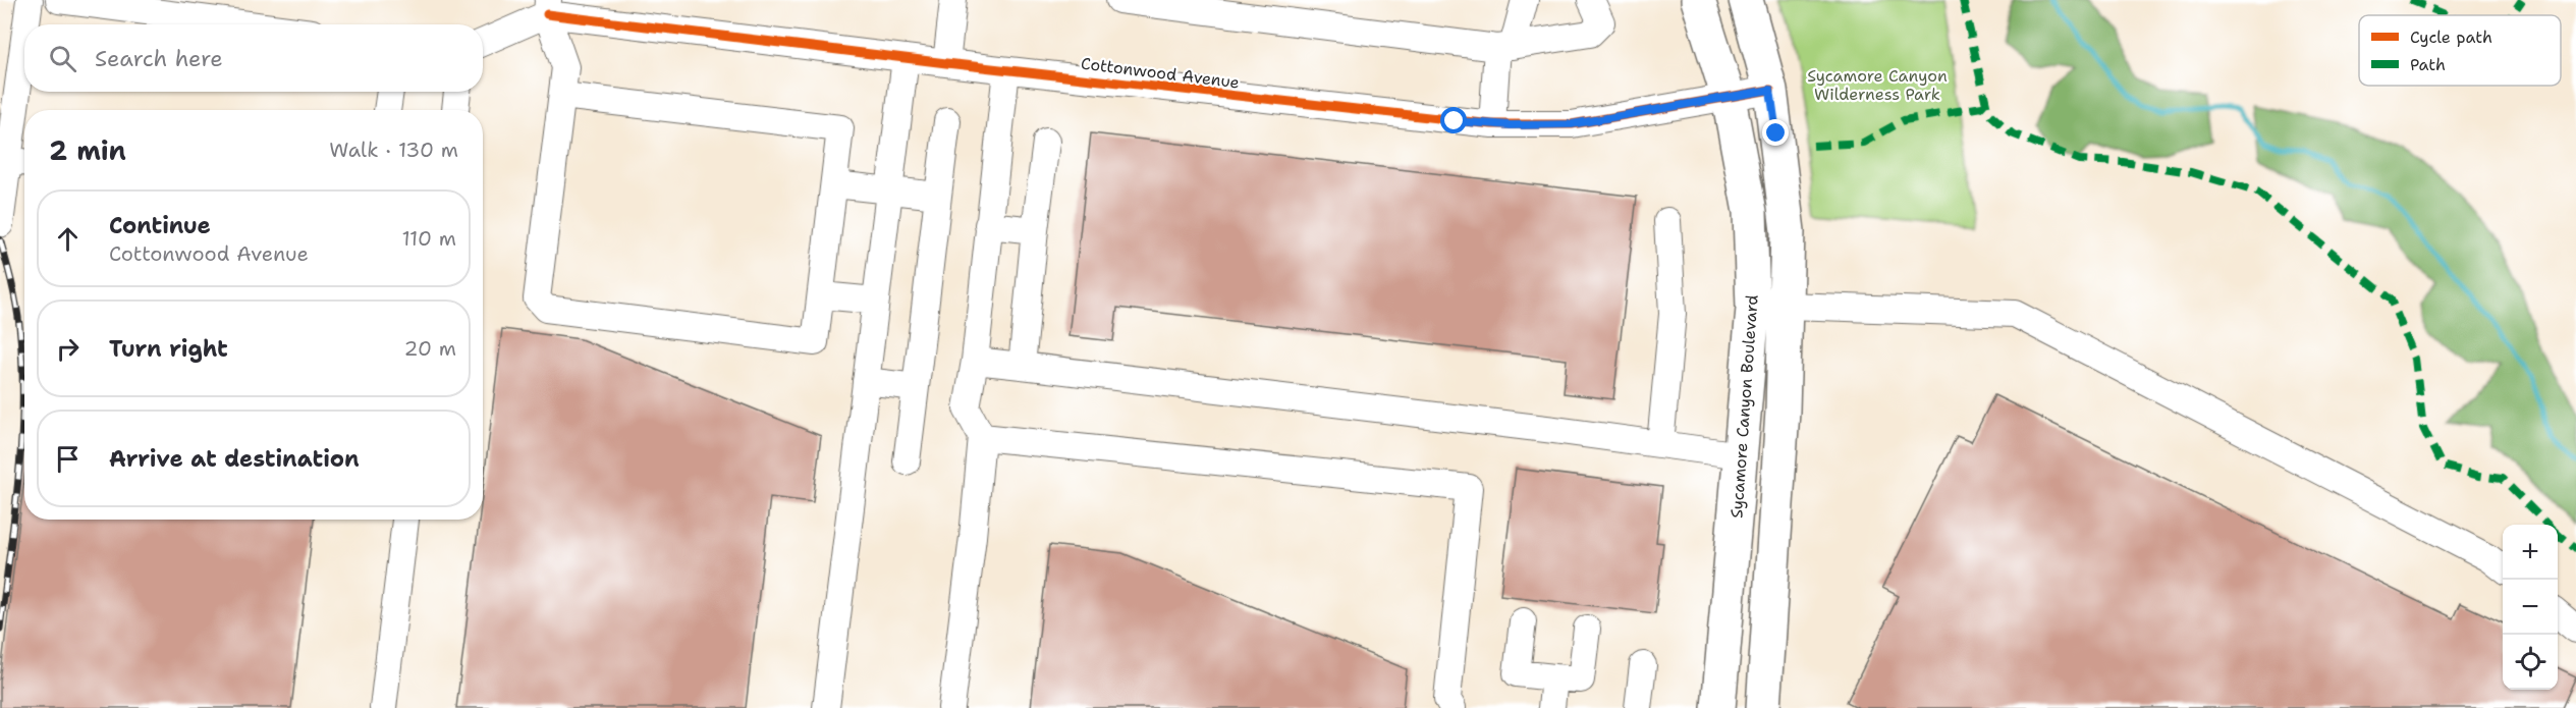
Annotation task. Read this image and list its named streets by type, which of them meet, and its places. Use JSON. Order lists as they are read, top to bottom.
{
  "streets": {
    "main road": ["Sycamore Canyon Boulevard"],
    "street": ["Cottonwood Avenue"]
  },
  "crossings": [
    ["Cottonwood Avenue", "Sycamore Canyon Boulevard"]
  ],
  "parks": ["Sycamore Canyon Wilderness Park"],
  "legend": ["Cycle path", "Path"],
  "page": {
    "search": "Search here",
    "heading": ["2 min", "Walk · 130 m"],
    "list": [
      ["Continue", "Cottonwood Avenue", "110 m"],
      ["Turn right", "20 m"],
      "Arrive at destination"
    ],
    "map_buttons": ["+", "−"]
  }
}
